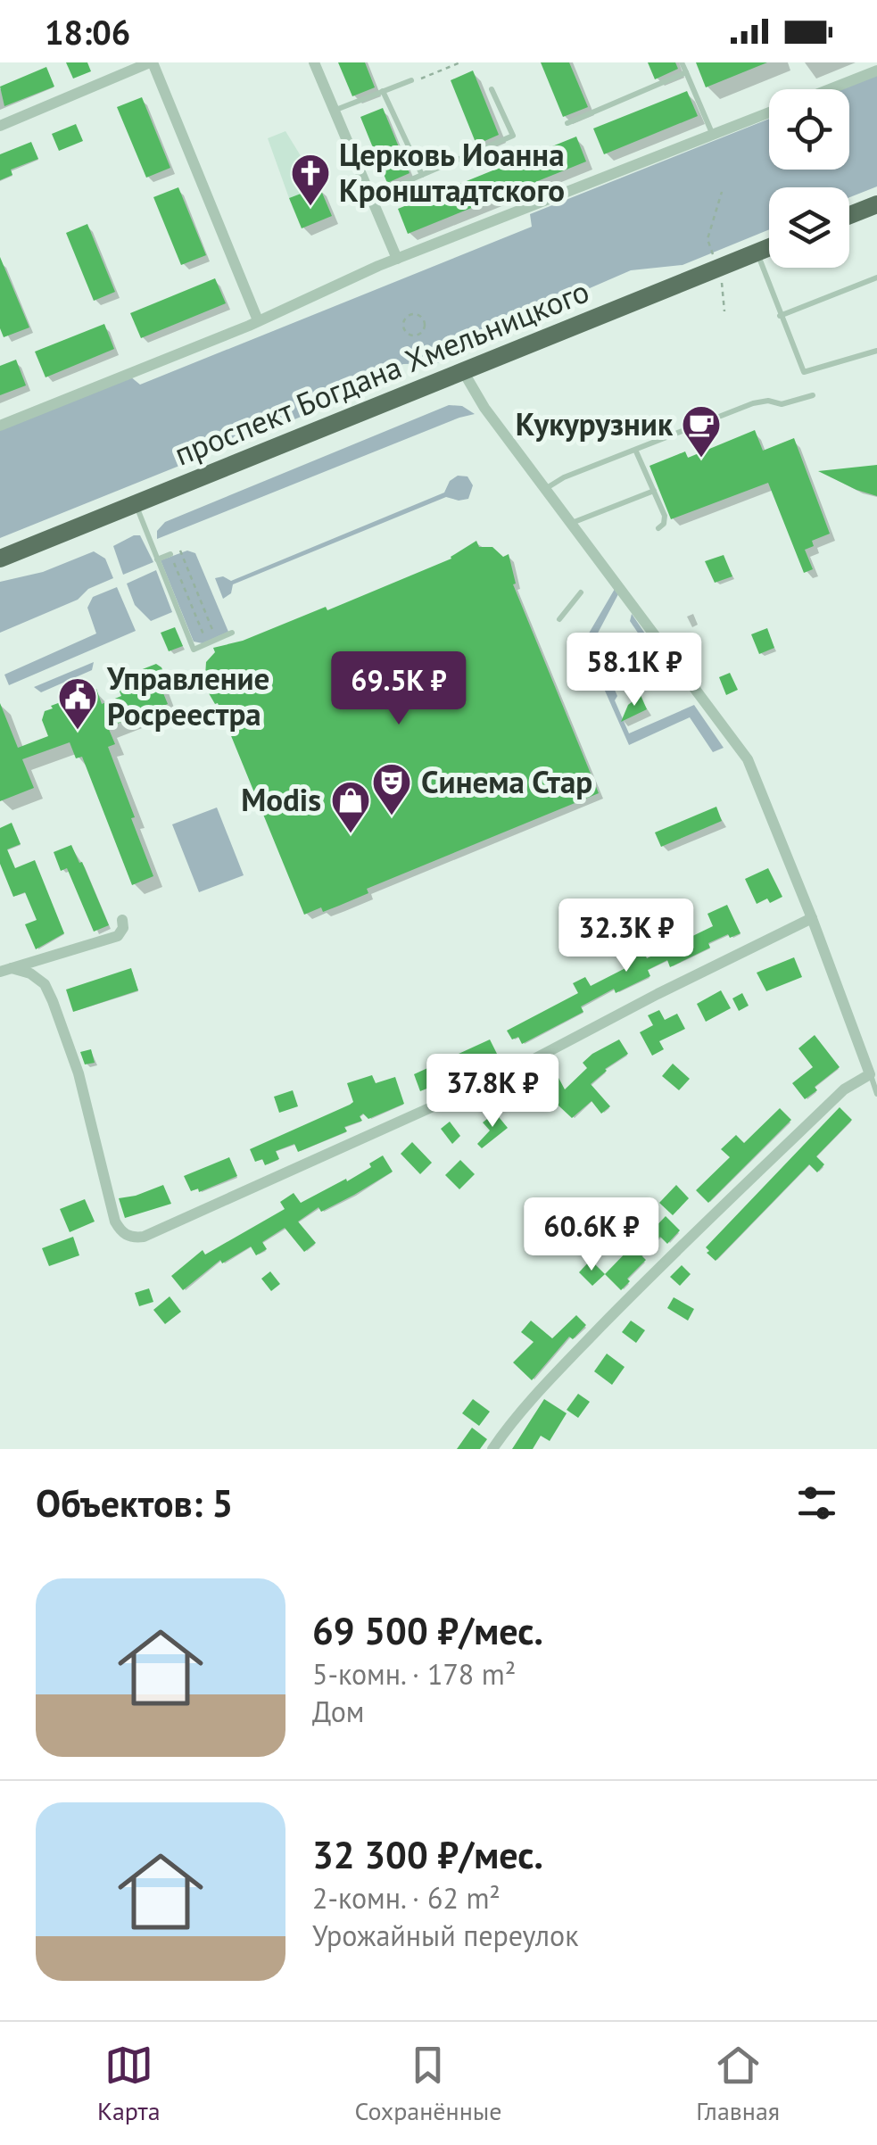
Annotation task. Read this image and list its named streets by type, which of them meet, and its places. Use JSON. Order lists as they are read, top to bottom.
{
  "streets": {
    "main road": ["проспект Богдана Хмельницкого"]
  },
  "places": {
    "church": ["Церковь Иоанна Кронштадтского"],
    "cafe": ["Кукурузник"],
    "public building": ["Управление Росреестра"],
    "theatre": ["Синема Стар"],
    "shop": ["Modis"]
  },
  "page": {
    "status": "18:06",
    "price": [
      "58.1K ₽",
      "69.5K ₽",
      "32.3K ₽",
      "37.8K ₽",
      "60.6K ₽"
    ],
    "heading": "Объектов: 5",
    "list": [
      {
        "name": "69 500 ₽/мес.",
        "note": "5-комн. · 178 m² · Дом"
      },
      {
        "name": "32 300 ₽/мес.",
        "note": "2-комн. · 62 m² · Урожайный переулок"
      }
    ],
    "tabs": ["Карта", "Сохранённые", "Главная"]
  }
}
